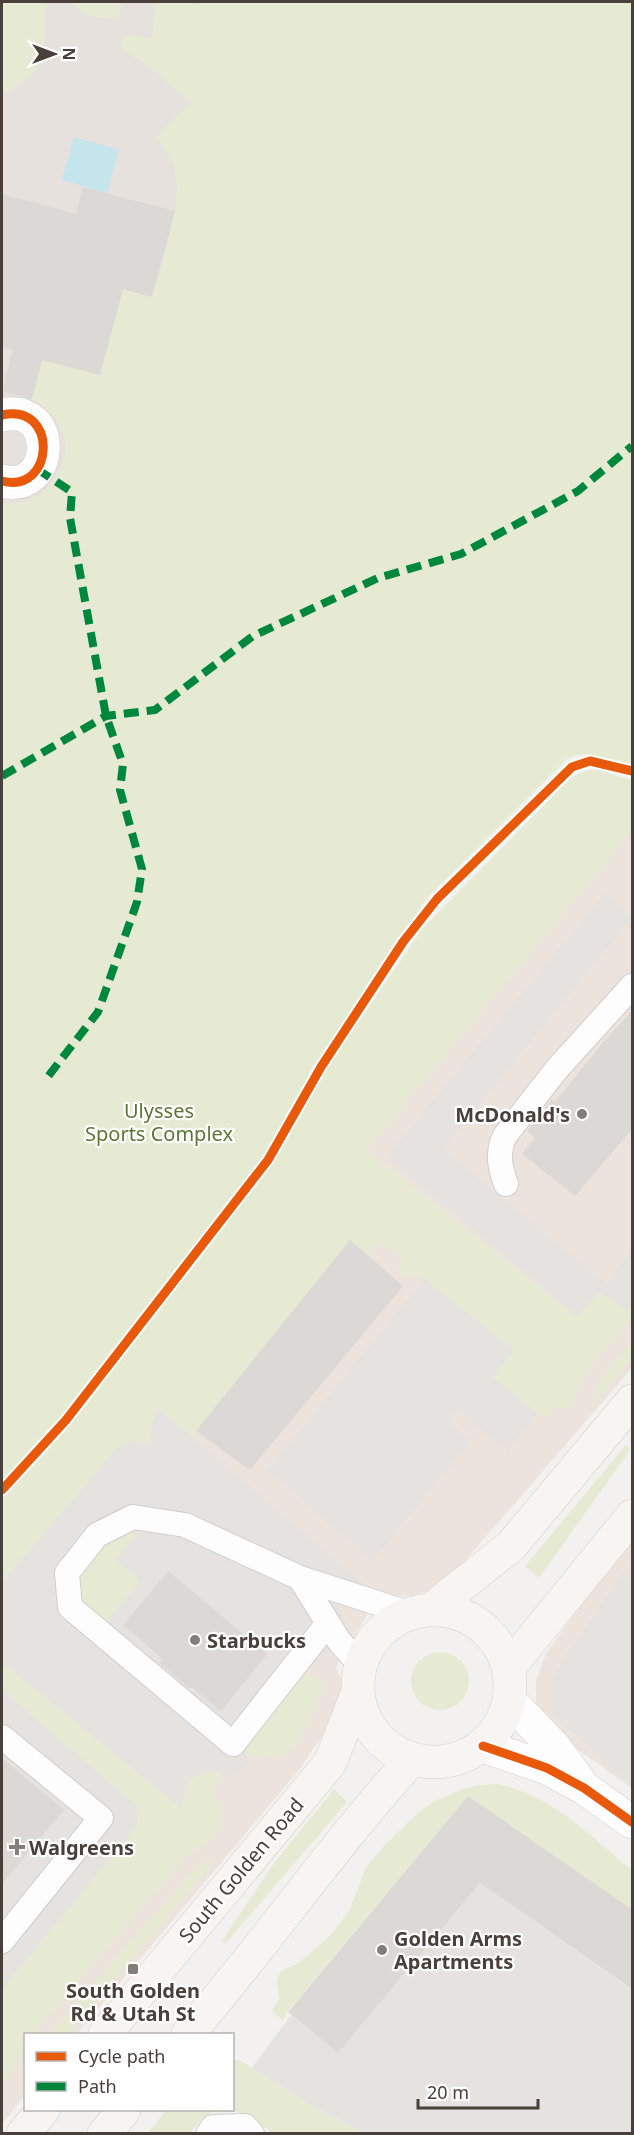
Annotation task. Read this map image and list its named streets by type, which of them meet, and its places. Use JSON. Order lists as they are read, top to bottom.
{
  "streets": {
    "main road": ["South Golden Road"]
  },
  "parks": ["Ulysses Sports Complex"],
  "places": {
    "other": ["McDonald's", "Starbucks", "Golden Arms Apartments"],
    "health": ["Walgreens"],
    "transit": ["South Golden Rd & Utah St"]
  },
  "legend": ["Cycle path", "Path"],
  "scale_bar": "20 m",
  "north": "right"
}
